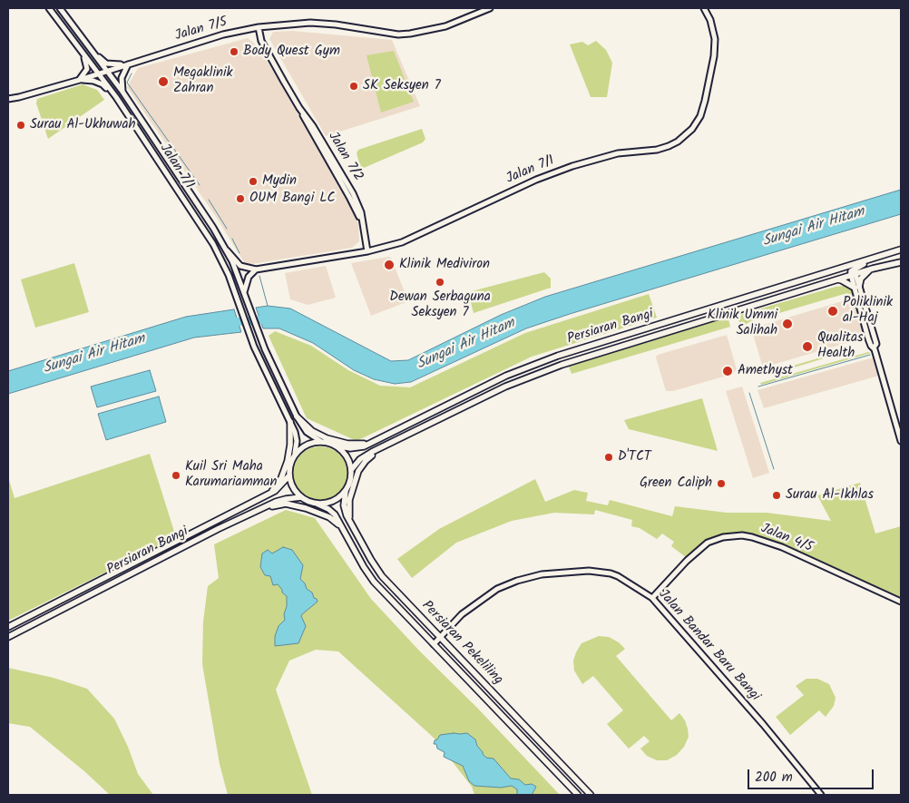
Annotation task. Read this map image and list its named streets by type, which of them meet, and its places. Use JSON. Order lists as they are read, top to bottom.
{
  "streets": {
    "main road": ["Persiaran Bangi", "Persiaran Pekeliling"],
    "street": [
      "Jalan 7/5",
      "Jalan 7/2",
      "Jalan 7/1",
      "Jalan 4/5",
      "Jalan Bandar Baru Bangi"
    ]
  },
  "crossings": [
    ["Jalan 7/5", "Jalan 7/2"],
    ["Jalan 7/5", "Jalan 7/1"],
    ["Jalan 7/2", "Jalan 7/1"],
    ["Jalan 7/1", "Persiaran Bangi"],
    ["Jalan 7/1", "Persiaran Pekeliling"],
    ["Persiaran Bangi", "Persiaran Pekeliling"],
    ["Jalan 4/5", "Jalan Bandar Baru Bangi"],
    ["Persiaran Pekeliling", "Jalan Bandar Baru Bangi"]
  ],
  "water": ["Sungai Air Hitam"],
  "places": [
    "Body Quest Gym",
    "Megaklinik Zahran",
    "SK Seksyen 7",
    "Surau Al-Ukhuwah",
    "Mydin",
    "OUM Bangi LC",
    "Klinik Mediviron",
    "Dewan Serbaguna Seksyen 7",
    "Poliklinik al-Haj",
    "Klinik Ummi Salihah",
    "Qualitas Health",
    "Amethyst",
    "D'TCT",
    "Kuil Sri Maha Karumariamman",
    "Green Caliph",
    "Surau Al-Ikhlas"
  ],
  "scale_bar": "200 m"
}
